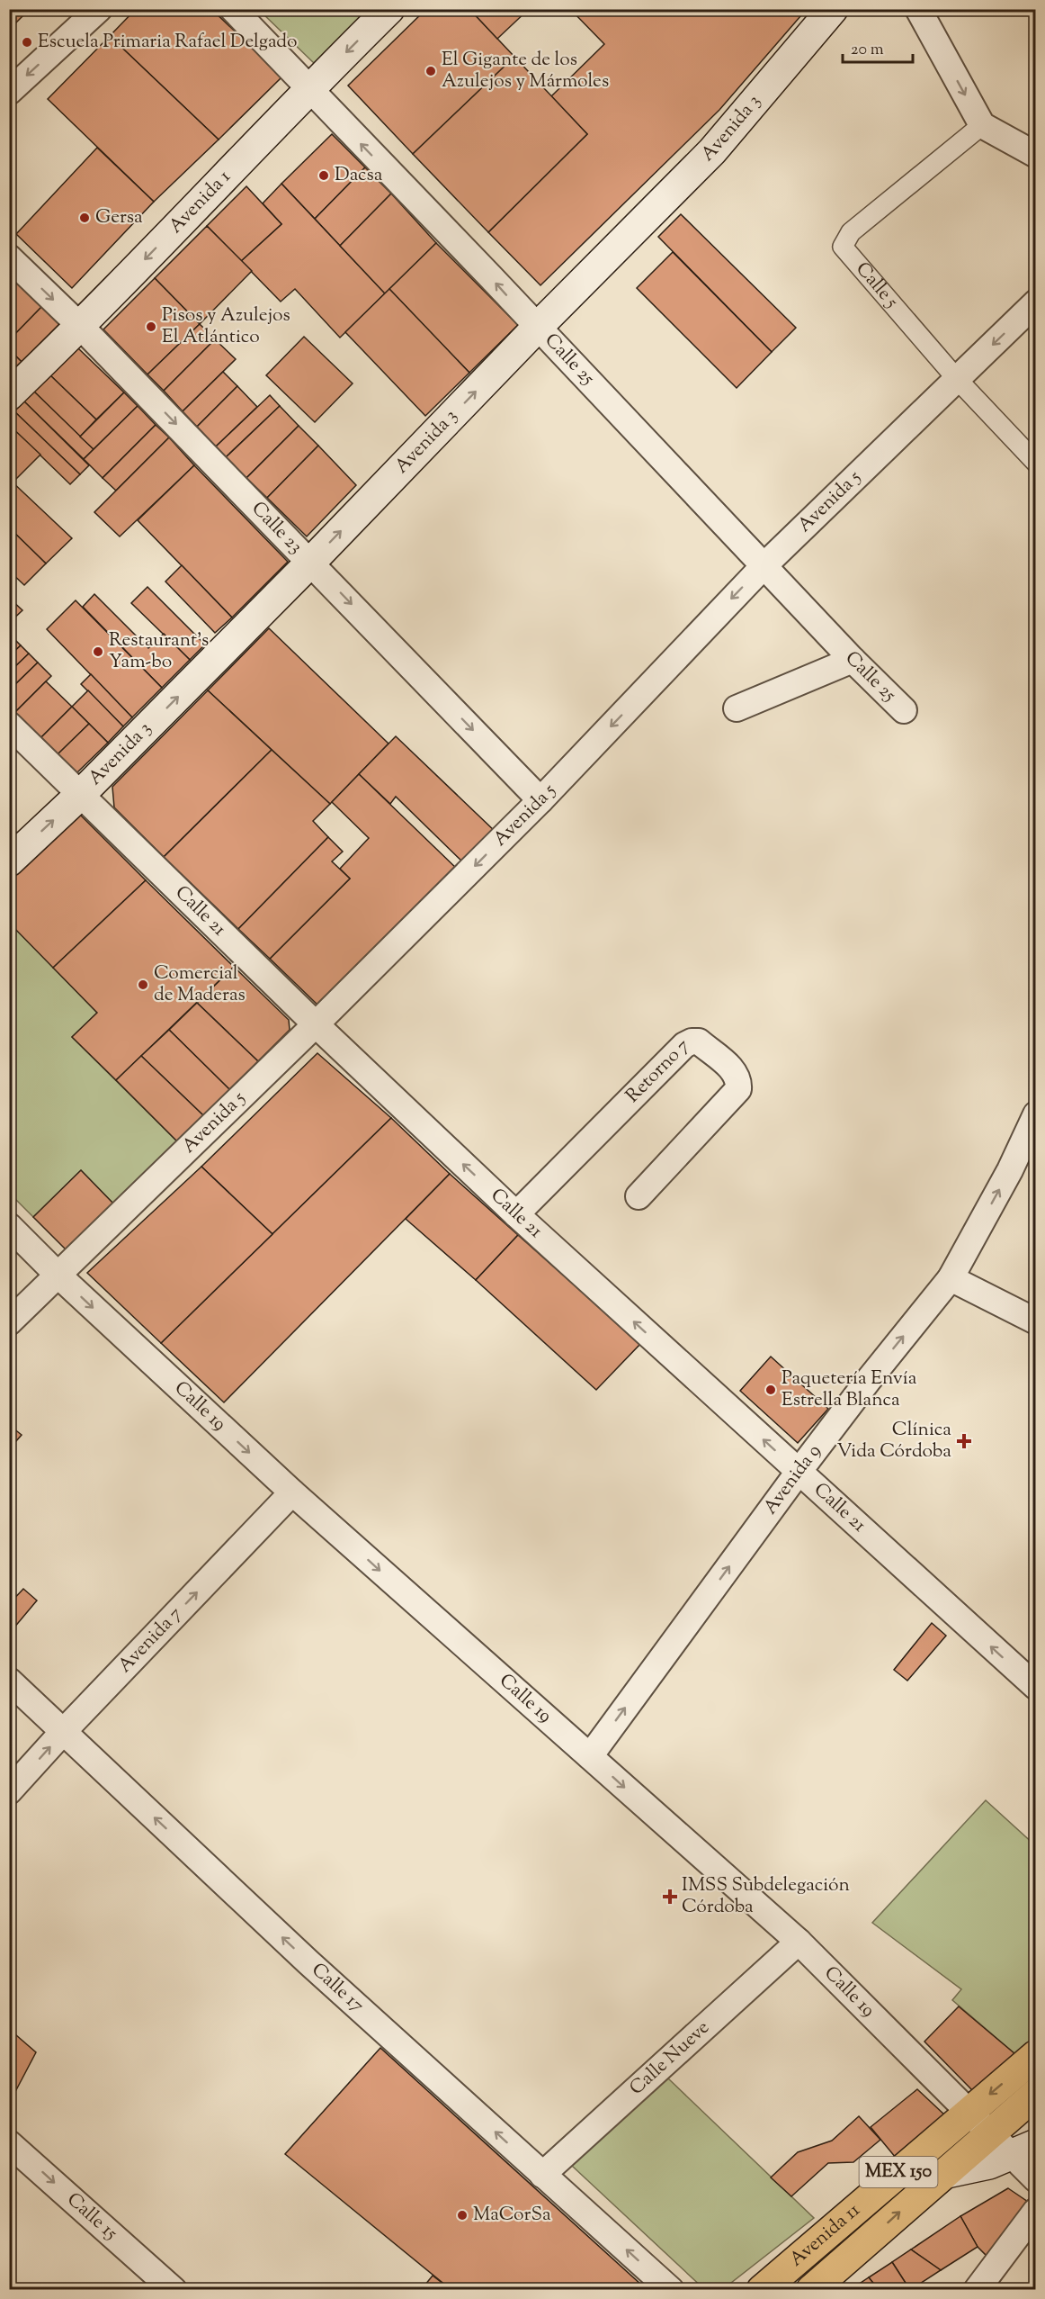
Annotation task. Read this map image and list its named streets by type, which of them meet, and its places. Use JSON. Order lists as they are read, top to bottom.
{
  "streets": {
    "main road": [
      "Avenida 3",
      "Avenida 1",
      "MEX 150",
      "Avenida 11"
    ],
    "street": [
      "Calle 5",
      "Calle 25",
      "Avenida 5",
      "Calle 23",
      "Calle 21",
      "Retorno 7",
      "Calle 19",
      "Avenida 9",
      "Avenida 7",
      "Calle 17",
      "Calle Nueve",
      "Calle 15"
    ]
  },
  "crossings": [
    ["Avenida 3", "Calle 25"],
    ["Avenida 3", "Calle 23"],
    ["Avenida 3", "Calle 21"],
    ["Avenida 1", "Calle 25"],
    ["Avenida 1", "Calle 23"],
    ["Calle 5", "Avenida 5"],
    ["Calle 25", "Avenida 5"],
    ["Avenida 5", "Calle 23"],
    ["Avenida 5", "Calle 21"],
    ["Avenida 5", "Calle 19"],
    ["Calle 21", "Retorno 7"],
    ["Calle 21", "Avenida 9"],
    ["Calle 19", "Avenida 9"],
    ["Calle 19", "Avenida 7"],
    ["Calle 19", "Calle Nueve"],
    ["Calle 19", "MEX 150"],
    ["Calle 19", "Avenida 11"],
    ["Avenida 7", "Calle 17"],
    ["Calle 17", "Calle Nueve"],
    ["MEX 150", "Avenida 11"]
  ],
  "one_way": [
    "Avenida 3",
    "Avenida 1",
    "Avenida 5",
    "Calle 23",
    "Calle 21",
    "Calle 19",
    "Avenida 9",
    "Avenida 7",
    "Calle 17",
    "Calle 15"
  ],
  "places": {
    "other": [
      "Escuela Primaria Rafael Delgado",
      "El Gigante de los Azulejos y Mármoles",
      "Dacsa",
      "Gersa",
      "Pisos y Azulejos El Atlántico",
      "Restaurant's Yam-bo",
      "Comercial de Maderas",
      "Paquetería Envía Estrella Blanca",
      "MaCorSa"
    ],
    "health": ["Clínica Vida Córdoba", "IMSS Subdelegación Córdoba"]
  },
  "scale_bar": "20 m"
}
